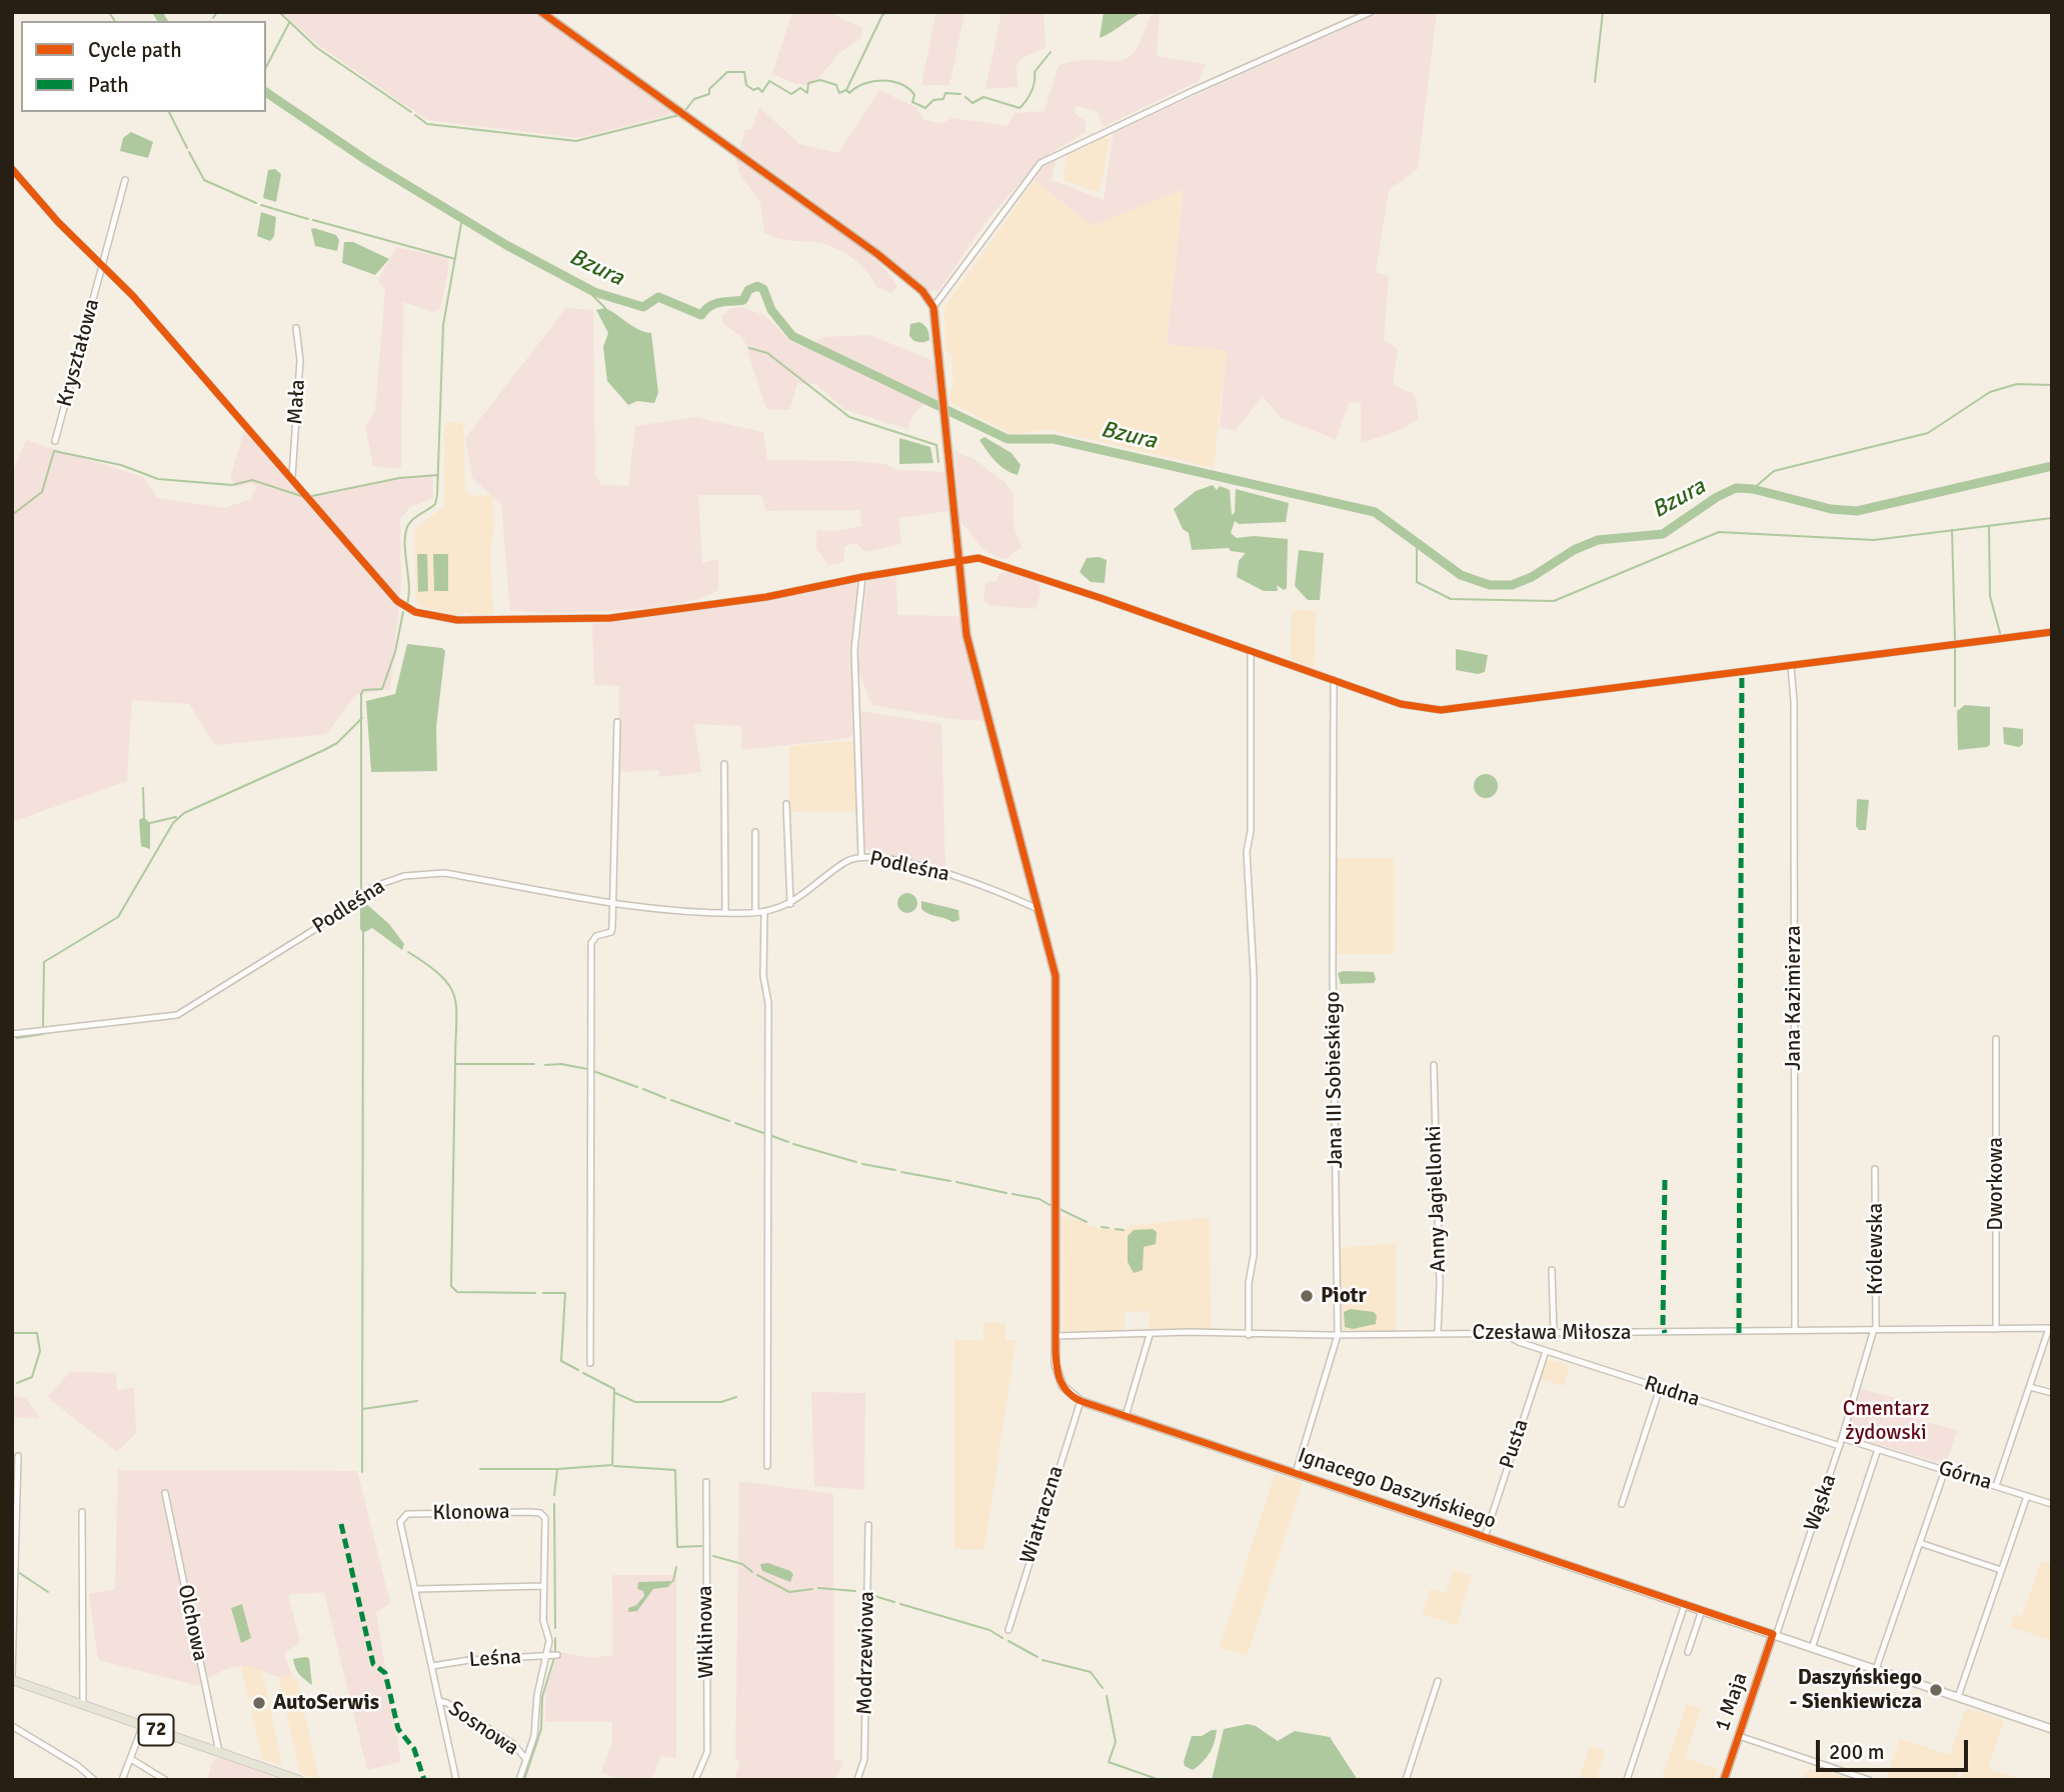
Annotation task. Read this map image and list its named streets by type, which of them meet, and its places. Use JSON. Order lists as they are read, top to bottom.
{
  "streets": {
    "main road": ["72"],
    "street": [
      "Kryształowa",
      "Mała",
      "Podleśna",
      "Jana Kazimierza",
      "Jana III Sobieskiego",
      "Dworkowa",
      "Anny Jagiellonki",
      "Królewska",
      "Czesława Miłosza",
      "Rudna",
      "Pusta",
      "Górna",
      "Ignacego Daszyńskiego",
      "Wąska",
      "Klonowa",
      "Wiatraczna",
      "Olchowa",
      "Wiklinowa",
      "Modrzewiowa",
      "Leśna",
      "1 Maja",
      "Sosnowa"
    ]
  },
  "crossings": [
    ["Jana Kazimierza", "Czesława Miłosza"],
    ["Jana III Sobieskiego", "Czesława Miłosza"],
    ["Jana III Sobieskiego", "Ignacego Daszyńskiego"],
    ["Dworkowa", "Czesława Miłosza"],
    ["Anny Jagiellonki", "Czesława Miłosza"],
    ["Królewska", "Czesława Miłosza"],
    ["Królewska", "Wąska"],
    ["Czesława Miłosza", "Rudna"],
    ["Czesława Miłosza", "Wąska"],
    ["Rudna", "Pusta"],
    ["Rudna", "Wąska"],
    ["Pusta", "Ignacego Daszyńskiego"],
    ["Ignacego Daszyńskiego", "Wąska"],
    ["Ignacego Daszyńskiego", "Wiatraczna"],
    ["Ignacego Daszyńskiego", "1 Maja"],
    ["Wąska", "1 Maja"],
    ["Klonowa", "Leśna"],
    ["Klonowa", "Sosnowa"],
    ["Olchowa", "72"]
  ],
  "water": ["Bzura"],
  "parks": ["Cmentarz żydowski"],
  "places": ["Piotr", "Daszyńskiego - Sienkiewicza", "AutoSerwis"],
  "legend": ["Cycle path", "Path"],
  "scale_bar": "200 m"
}
